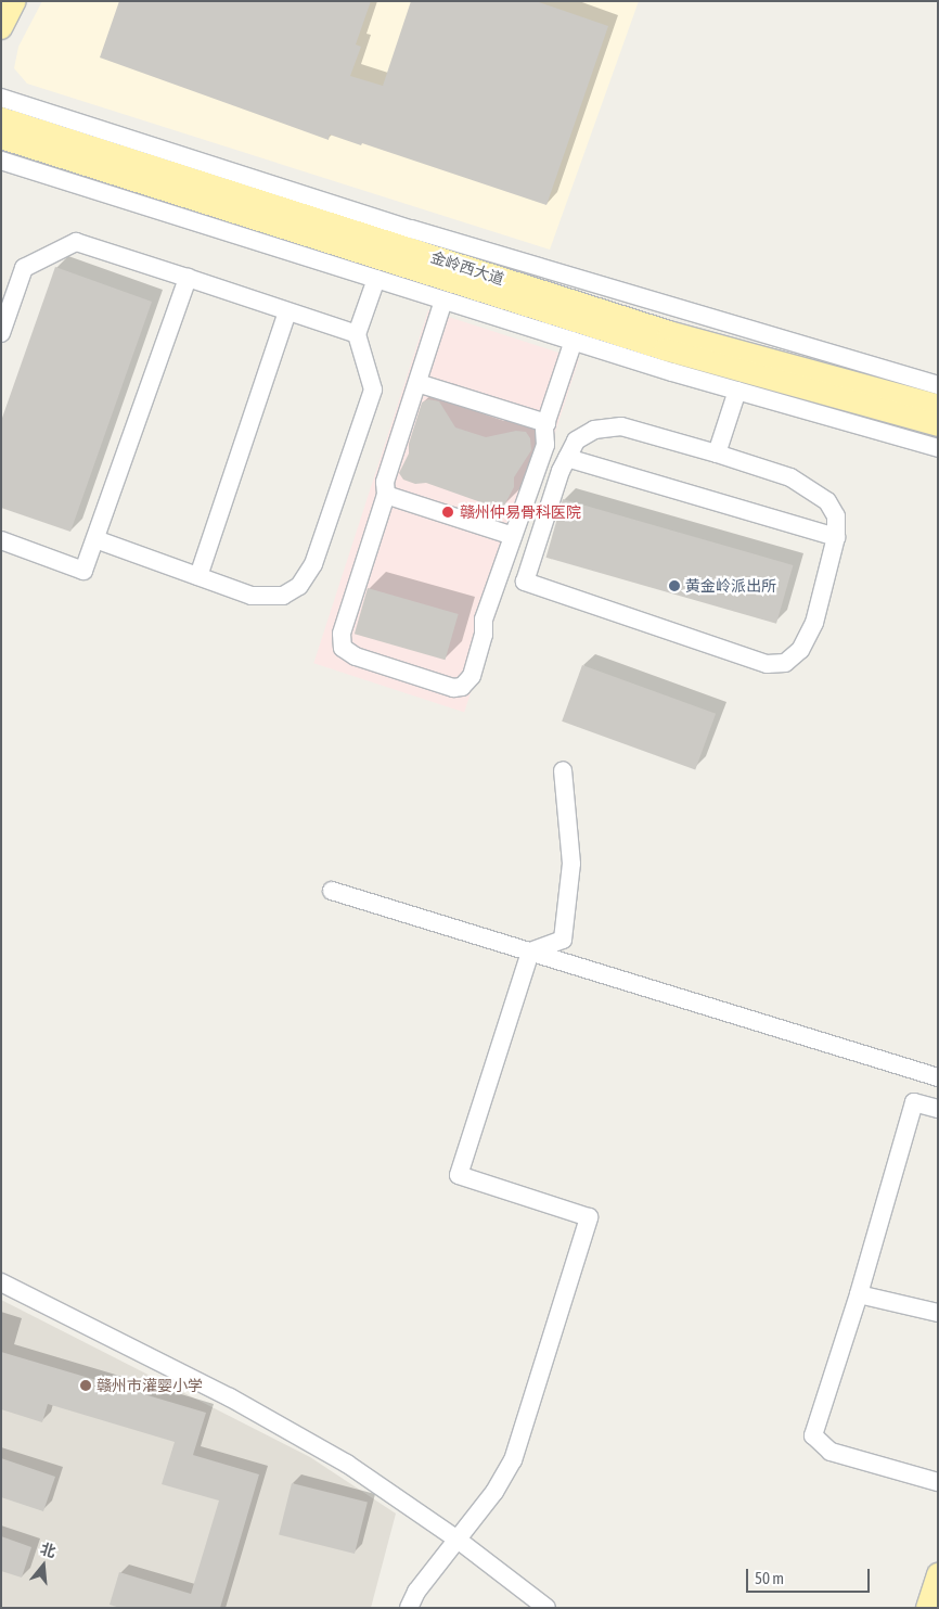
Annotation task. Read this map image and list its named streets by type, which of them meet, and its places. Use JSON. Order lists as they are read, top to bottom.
{
  "streets": {
    "main road": ["金岭西大道"]
  },
  "places": ["赣州仲易骨科医院", "黄金岭派出所", "赣州市灌婴小学"],
  "scale_bar": "50 m",
  "north": "top"
}
